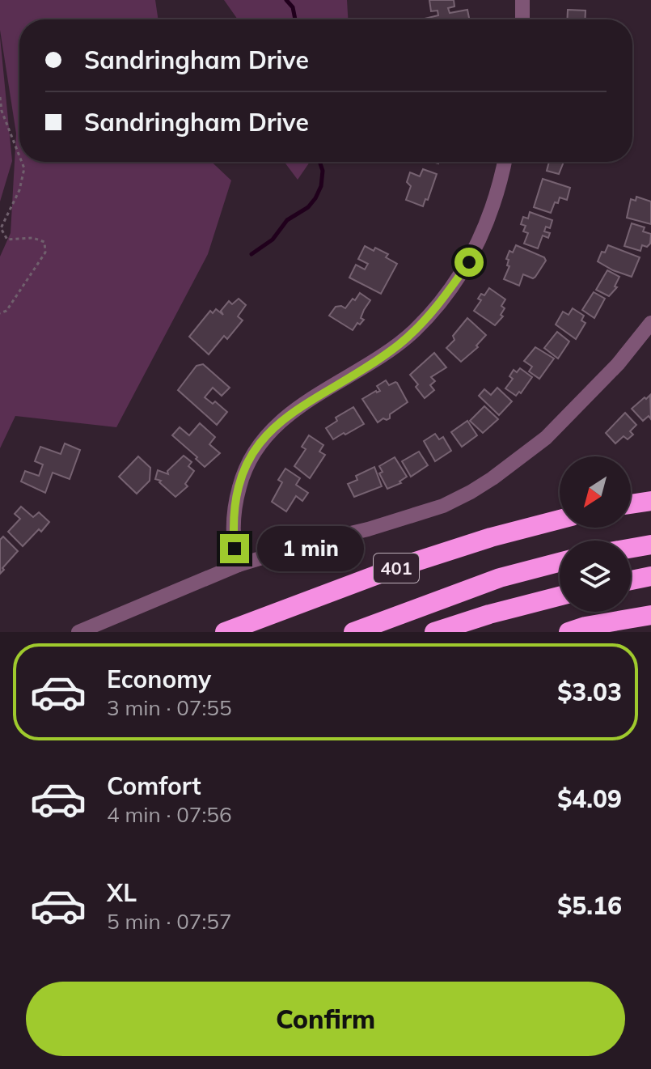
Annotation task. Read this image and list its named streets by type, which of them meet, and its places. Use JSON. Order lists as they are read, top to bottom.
{
  "streets": {
    "highway": ["401"]
  },
  "north": "bottom left",
  "page": {
    "banner": ["Sandringham Drive", "Sandringham Drive"],
    "bubble": "1 min",
    "list": [
      {
        "name": "Economy",
        "note": "3 min · 07:55",
        "value": "$3.03"
      },
      {
        "name": "Comfort",
        "note": "4 min · 07:56",
        "value": "$4.09"
      },
      {
        "name": "XL",
        "note": "5 min · 07:57",
        "value": "$5.16"
      }
    ],
    "buttons": "Confirm"
  }
}
